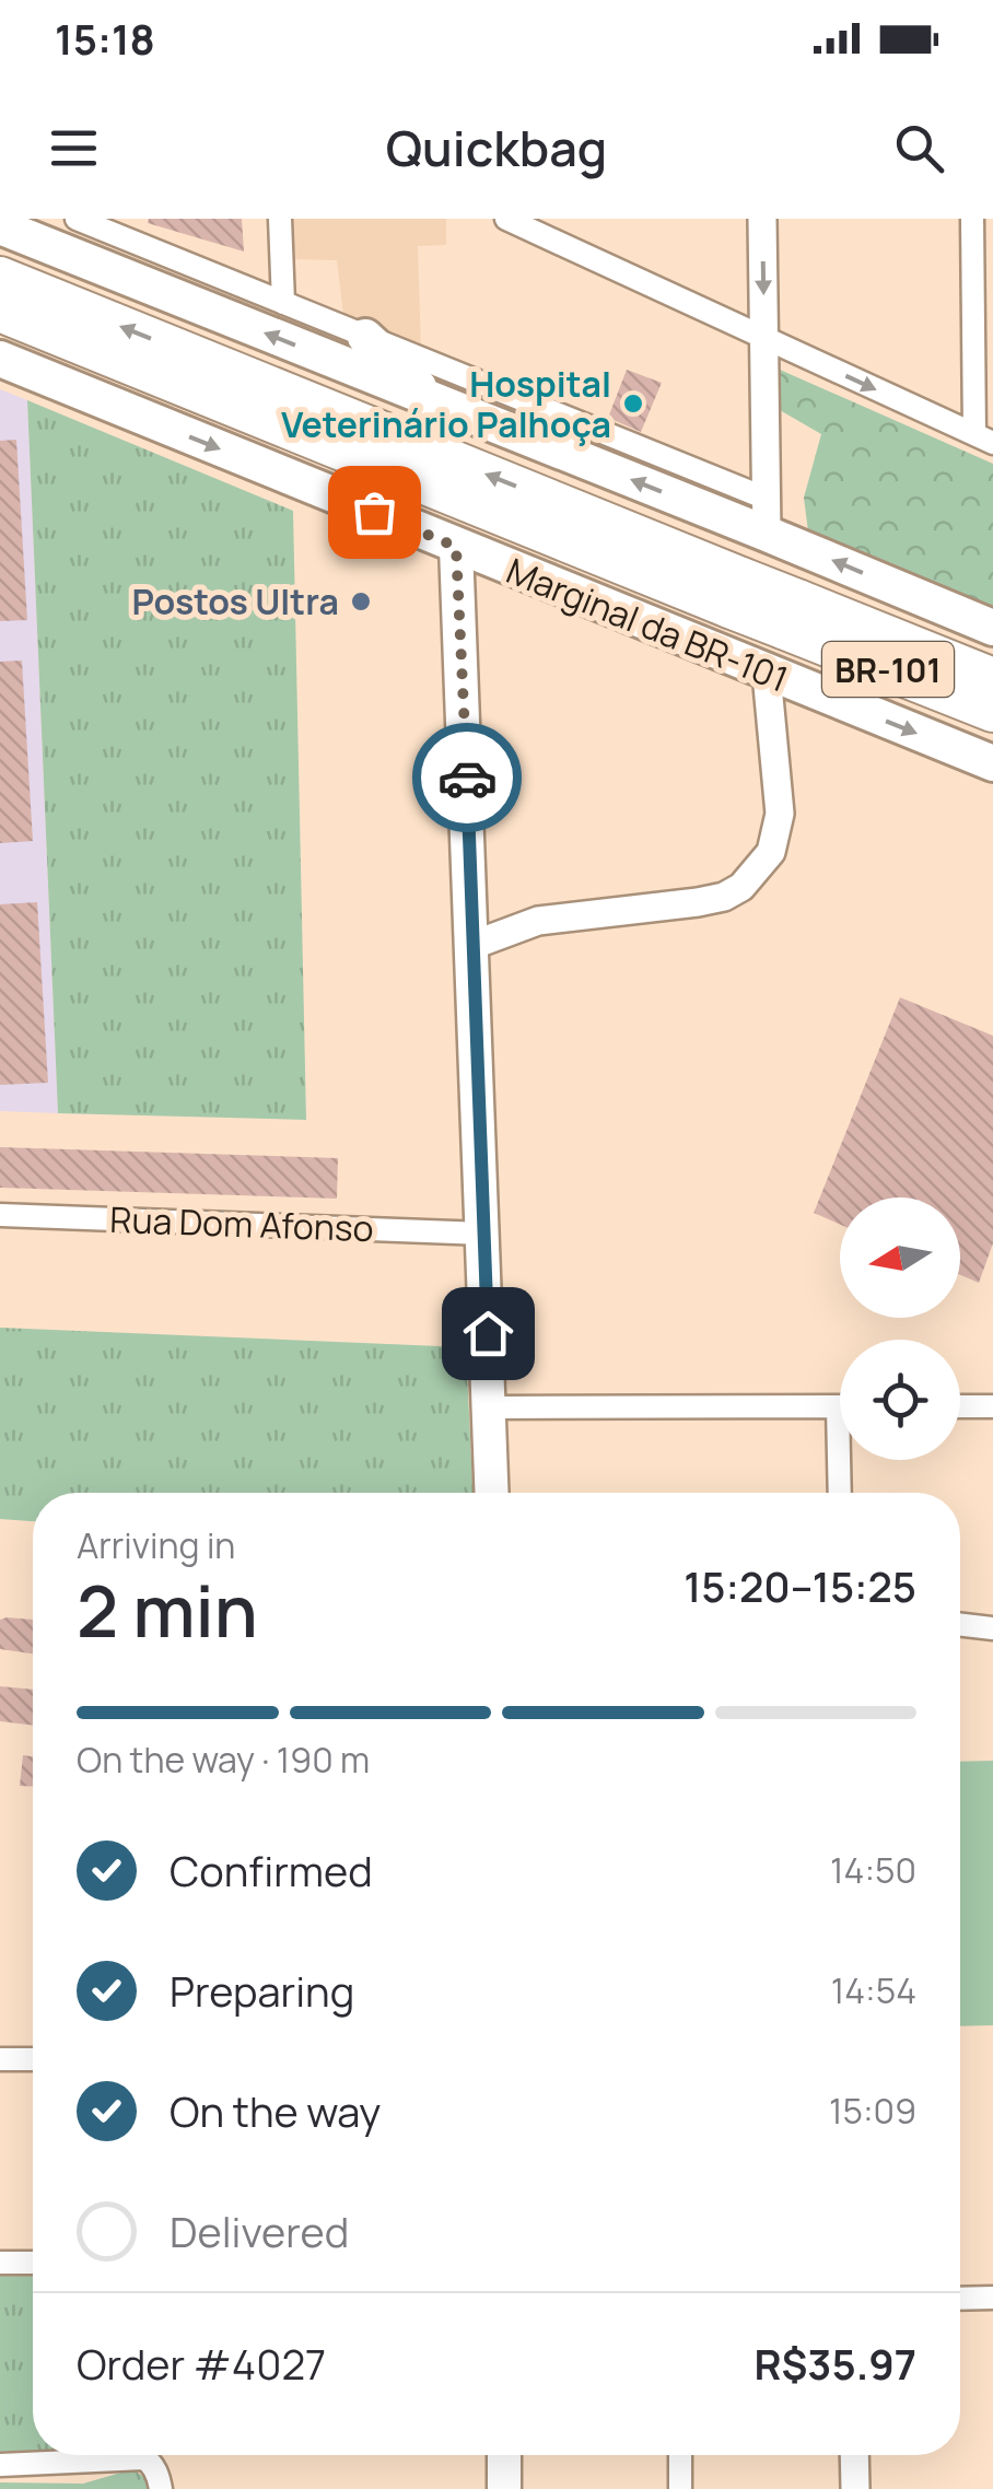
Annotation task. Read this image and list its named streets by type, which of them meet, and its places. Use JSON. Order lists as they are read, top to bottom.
{
  "streets": {
    "highway": ["BR-101"],
    "main road": ["Marginal da BR-101"],
    "street": ["Rua Dom Afonso"]
  },
  "places": ["Hospital Veterinário Palhoça", "Postos Ultra"],
  "north": "left",
  "page": {
    "status": "15:18",
    "header": "Quickbag",
    "heading": ["2 min", "Arriving in", "15:20–15:25"],
    "panel": ["Order #4027", "R$35.97"],
    "bar": "On the way · 190 m",
    "list": [
      ["Confirmed", "14:50"],
      ["Preparing", "14:54"],
      ["On the way", "15:09"],
      "Delivered"
    ]
  }
}
